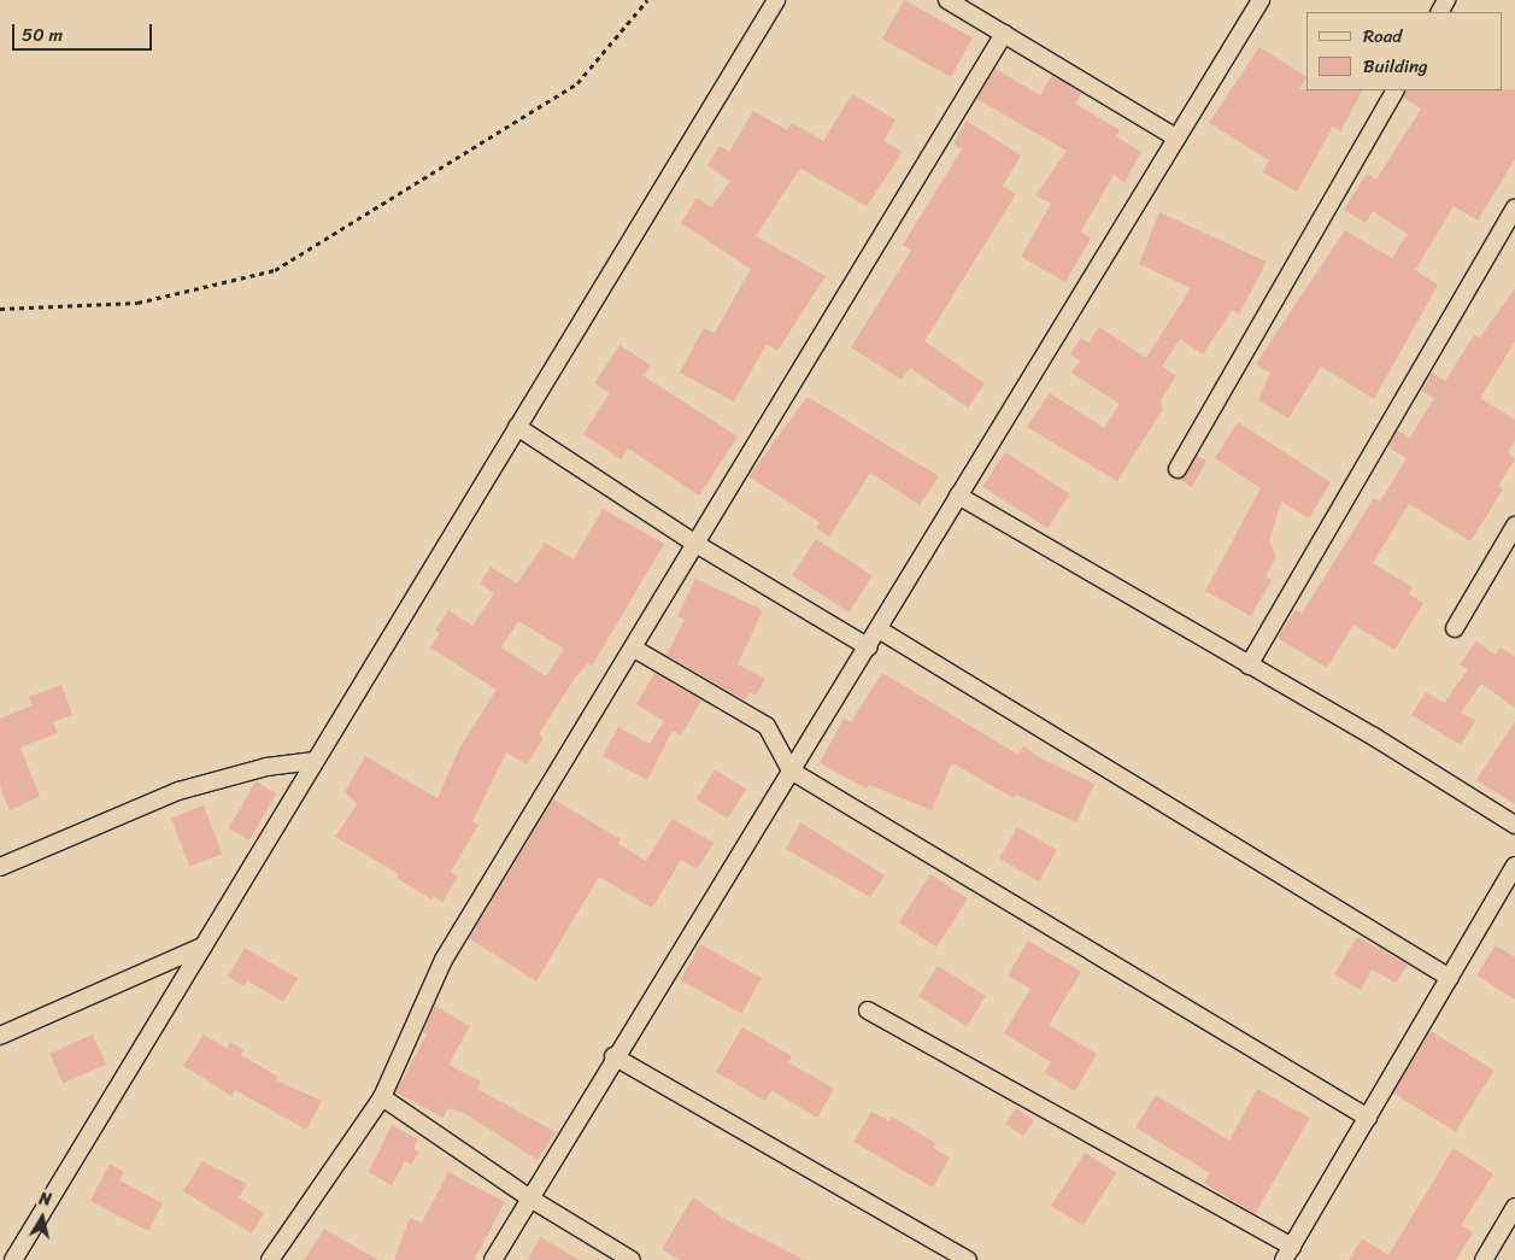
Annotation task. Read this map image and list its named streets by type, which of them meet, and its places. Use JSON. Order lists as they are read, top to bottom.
{
  "legend": ["Road", "Building"],
  "scale_bar": "50 m",
  "north": "top"
}
